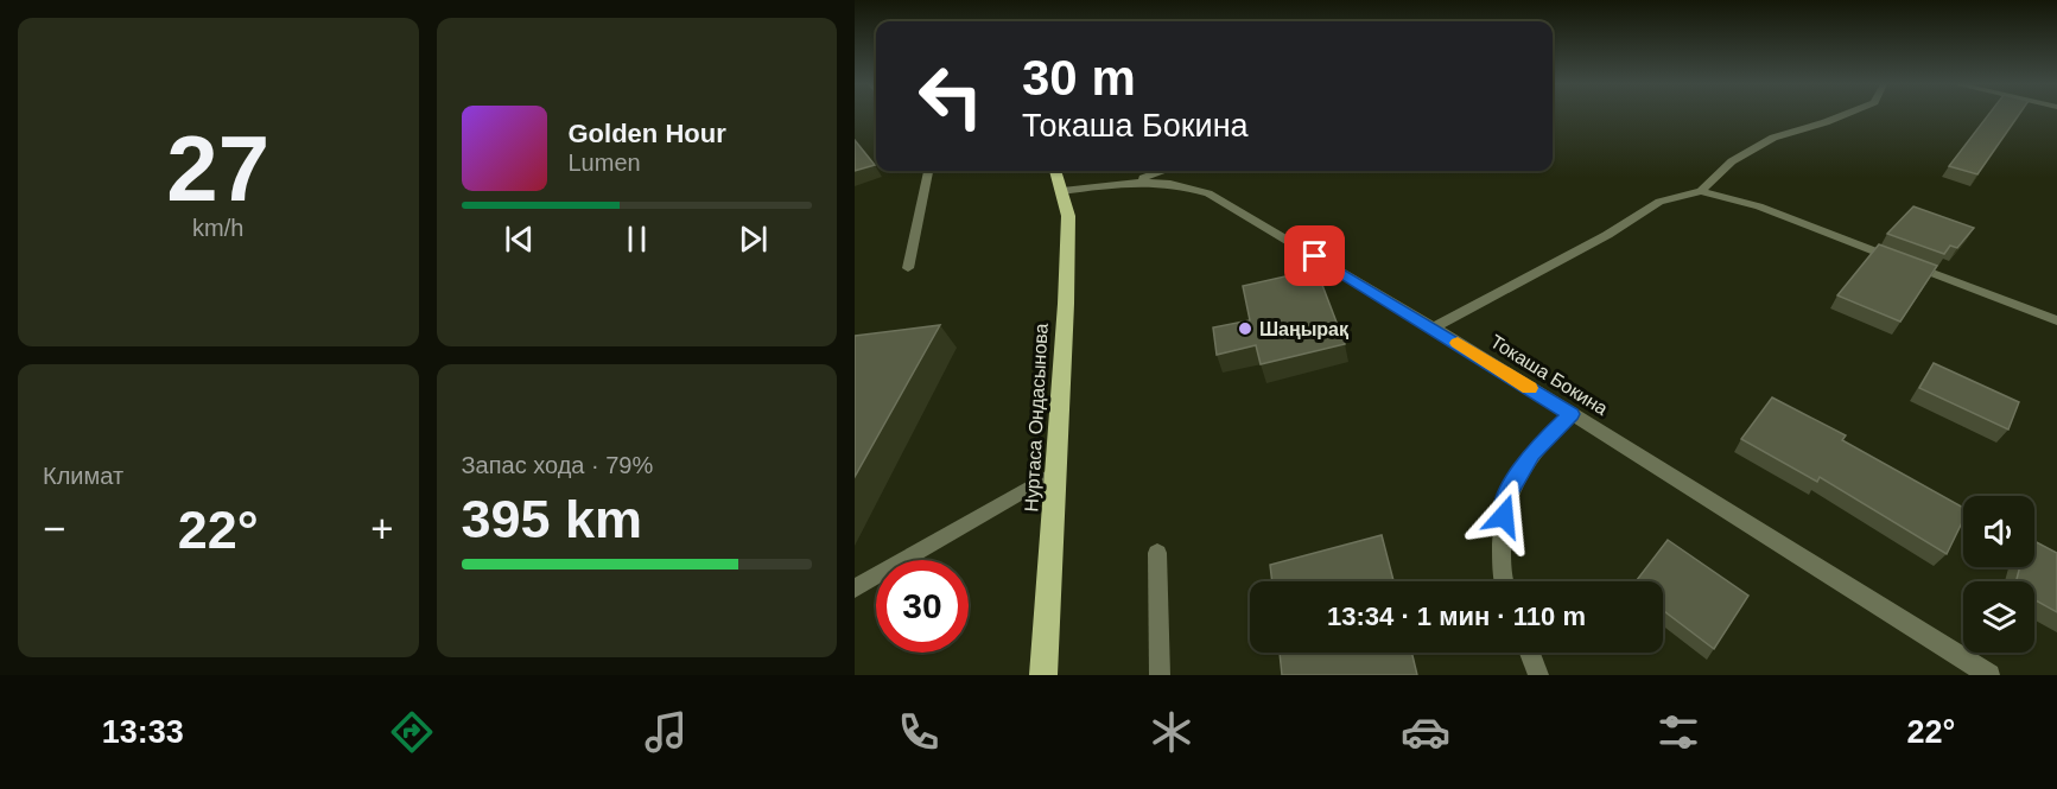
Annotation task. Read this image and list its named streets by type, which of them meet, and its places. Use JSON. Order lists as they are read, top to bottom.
{
  "streets": {
    "main road": ["Нуртаса Ондасынова"],
    "street": ["Токаша Бокина"]
  },
  "crossings": [
    ["Токаша Бокина", "Нуртаса Ондасынова"]
  ],
  "places": ["Шаңырақ"],
  "page": {
    "tile": [
      ["27", "km/h"],
      "Климат",
      ["Запас хода · 79%", "395 km"]
    ],
    "turn": ["30 m", "Токаша Бокина"],
    "song": ["Golden Hour", "Lumen"],
    "heat": ["−", "22°", "+"],
    "limit": "30",
    "trip": "13:34 · 1 мин · 110 m",
    "tabs": ["13:33", "22°"]
  }
}
